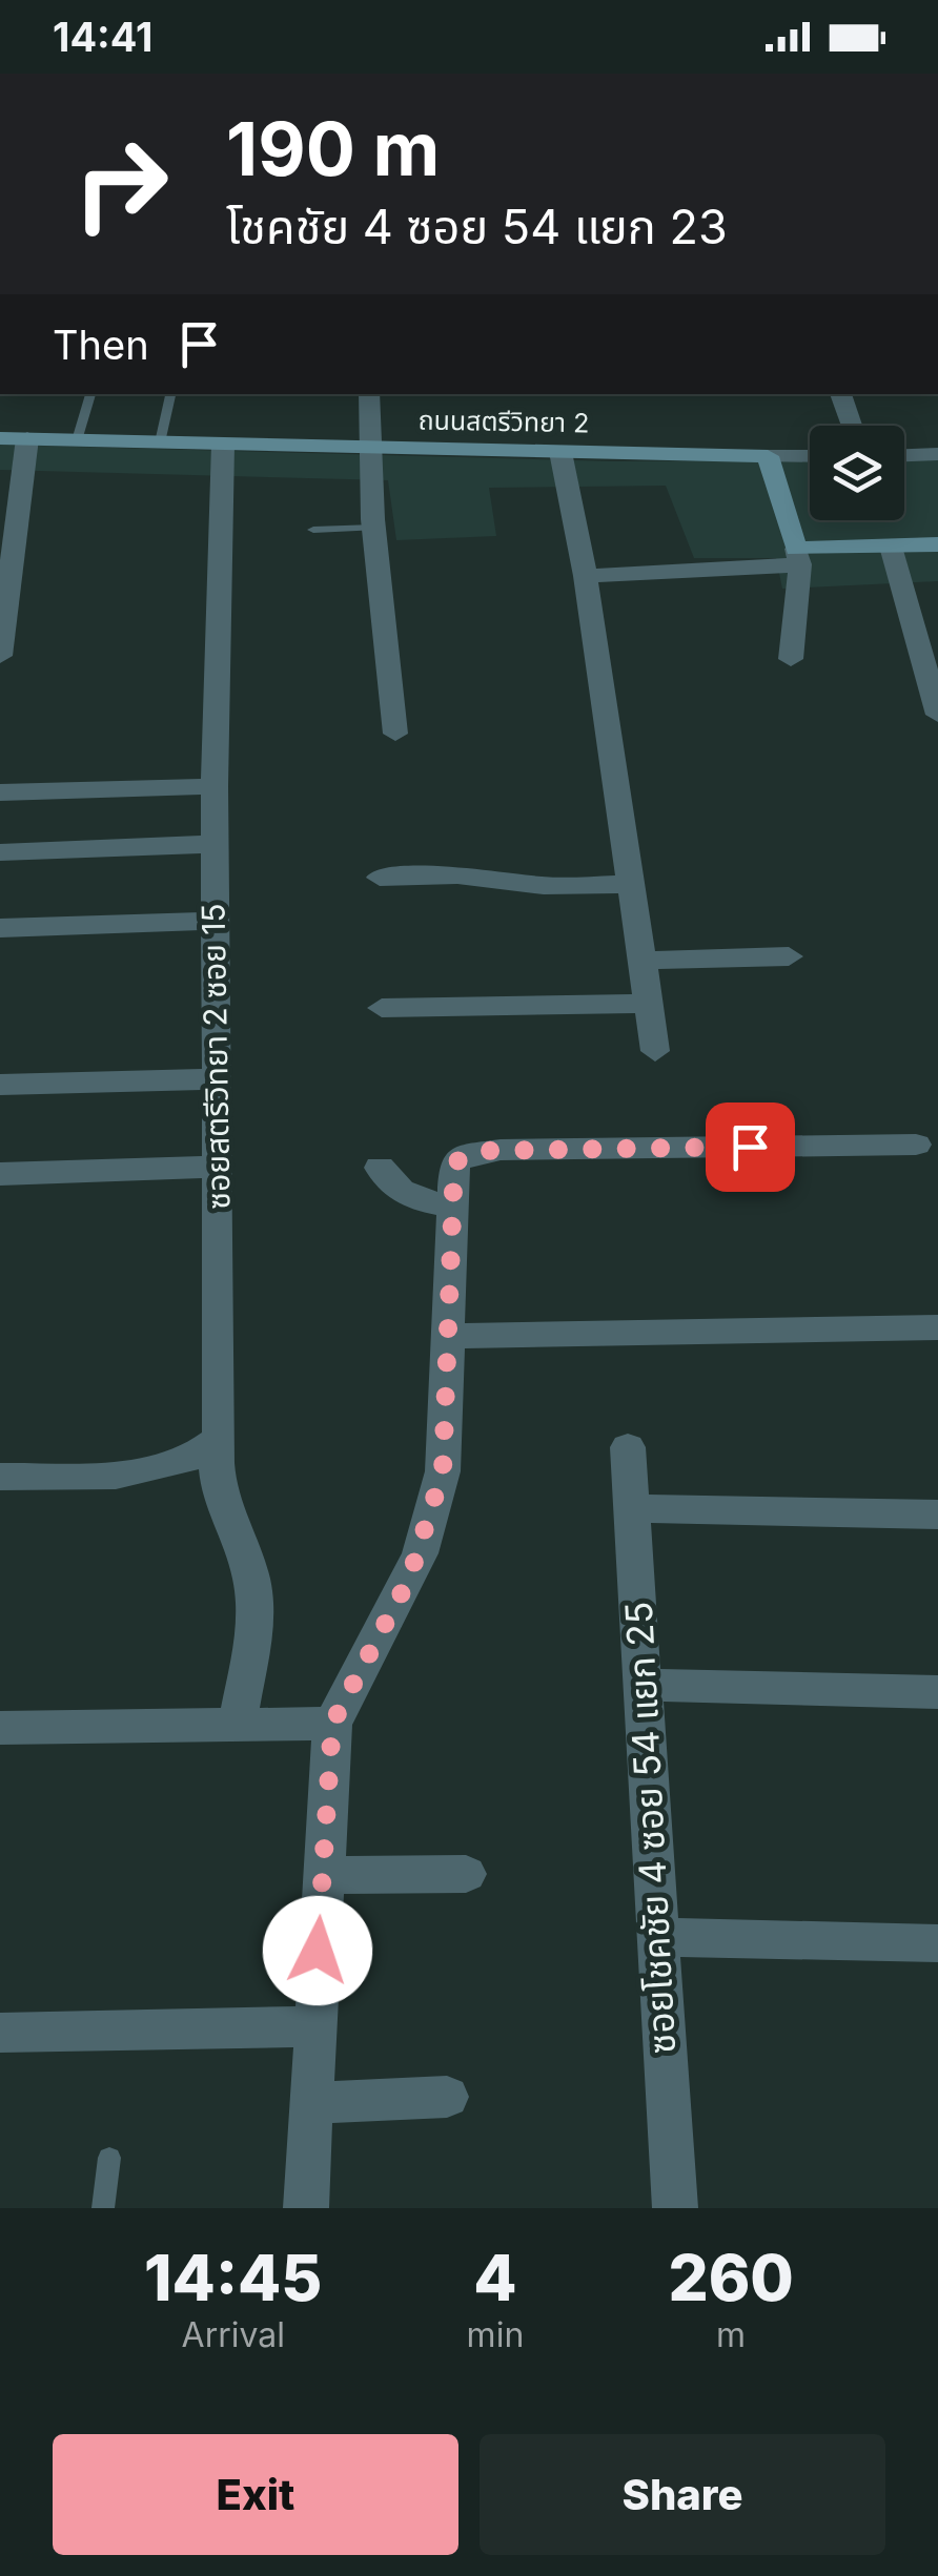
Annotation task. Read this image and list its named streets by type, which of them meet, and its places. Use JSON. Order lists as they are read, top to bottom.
{
  "streets": {
    "street": ["ถนนสตรีวิทยา 2", "ซอยสตรีวิทยา 2 ซอย 15", "ซอยโชคชัย 4 ซอย 54 แยก 25"]
  },
  "crossings": [
    ["ถนนสตรีวิทยา 2", "ซอยสตรีวิทยา 2 ซอย 15"]
  ],
  "page": {
    "status": "14:41",
    "turn": ["190 m", "โชคชัย 4 ซอย 54 แยก 23"],
    "then": "Then",
    "eta": [
      "14:45",
      "Arrival",
      "4",
      "min",
      "260",
      "m"
    ],
    "buttons": ["Exit", "Share"]
  }
}
